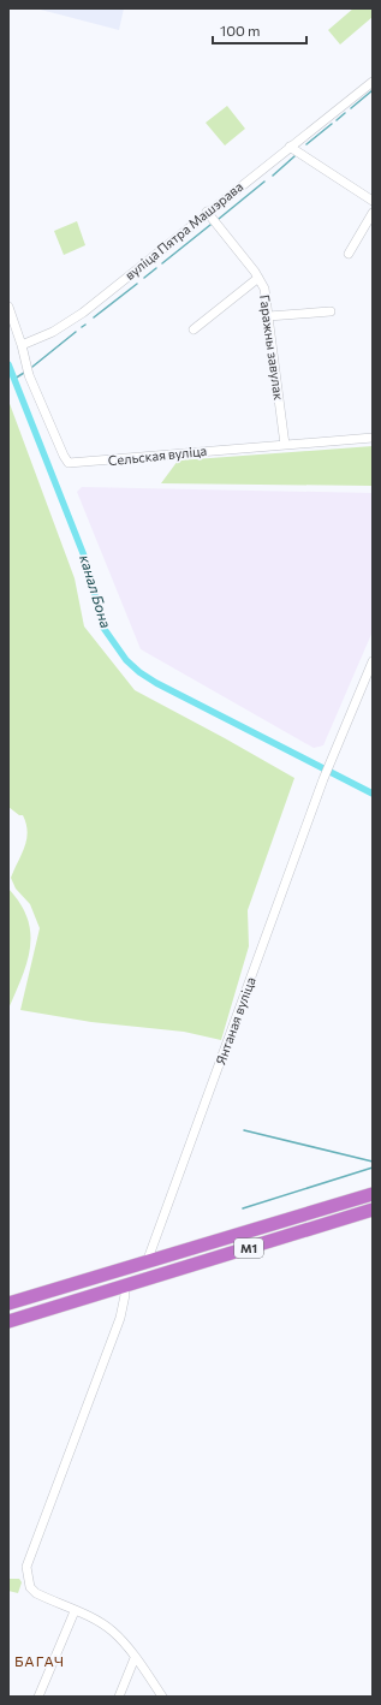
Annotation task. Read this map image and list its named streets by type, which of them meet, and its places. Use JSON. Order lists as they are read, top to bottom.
{
  "streets": {
    "highway": ["М1"],
    "street": [
      "вуліца Пятра Машэрава",
      "Гаражны завулак",
      "Сельская вуліца",
      "Янтаная вуліца"
    ]
  },
  "crossings": [
    ["вуліца Пятра Машэрава", "Гаражны завулак"],
    ["вуліца Пятра Машэрава", "Сельская вуліца"],
    ["Гаражны завулак", "Сельская вуліца"],
    ["Янтаная вуліца", "М1"]
  ],
  "districts": ["БАГАЧ"],
  "water": ["канал Бона"],
  "scale_bar": "100 m"
}
